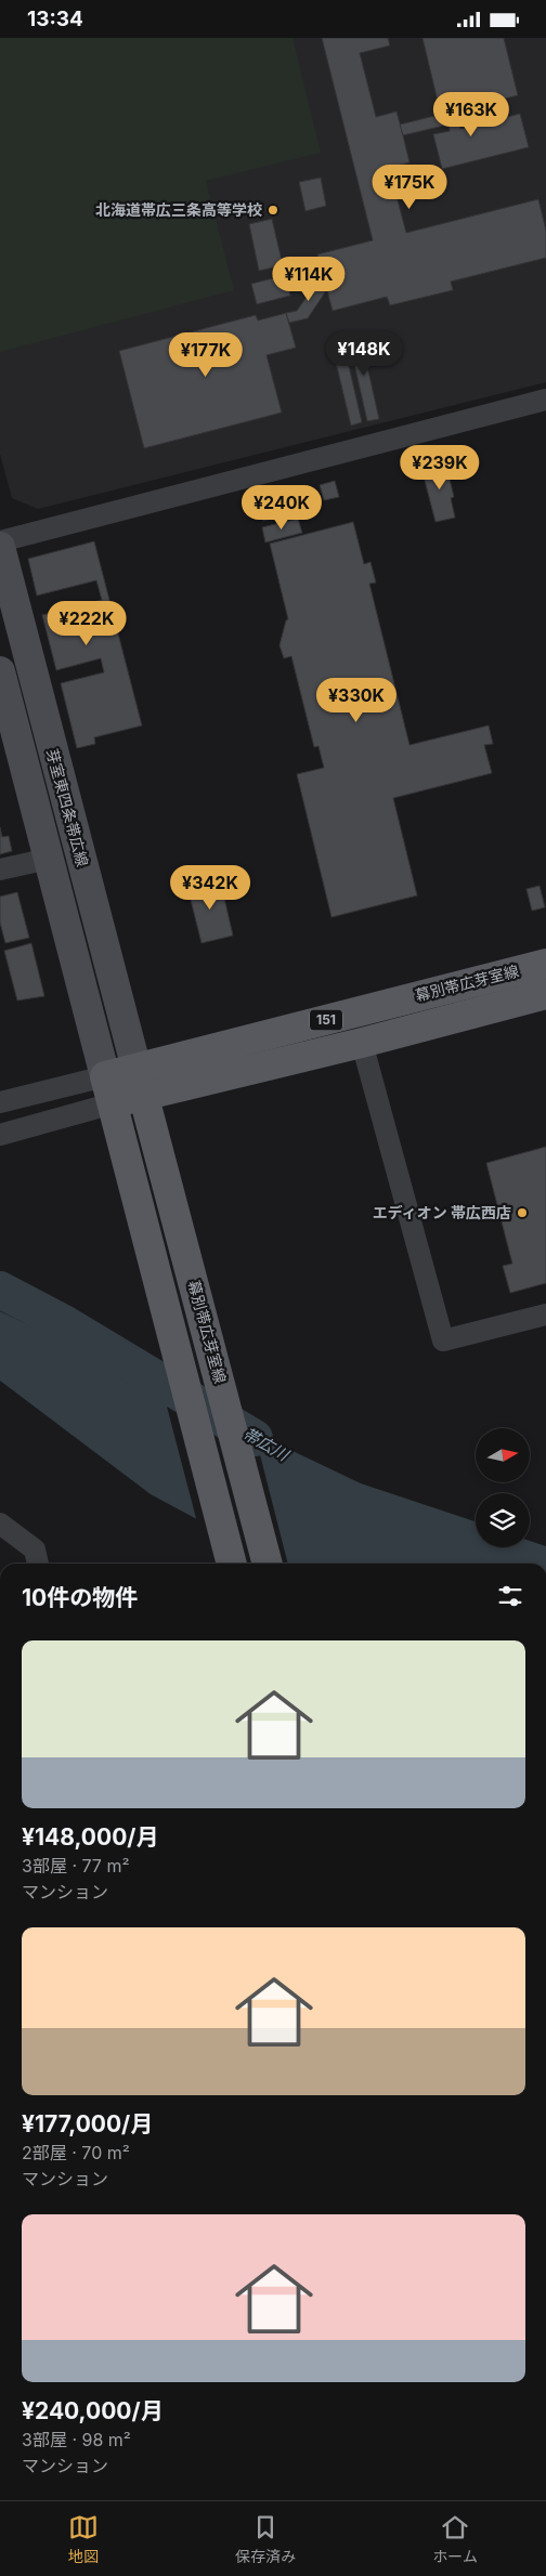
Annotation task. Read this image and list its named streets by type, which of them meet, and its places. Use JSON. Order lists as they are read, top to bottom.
{
  "streets": {
    "main road": ["芽室東四条帯広線", "幕別帯広芽室線", "151"]
  },
  "crossings": [
    ["芽室東四条帯広線", "幕別帯広芽室線"]
  ],
  "water": ["帯広川"],
  "places": ["北海道帯広三条高等学校", "エディオン 帯広西店"],
  "north": "right",
  "page": {
    "status": "13:34",
    "price": [
      "¥163K",
      "¥175K",
      "¥114K",
      "¥148K",
      "¥177K",
      "¥239K",
      "¥240K",
      "¥222K",
      "¥330K",
      "¥342K"
    ],
    "heading": "10件の物件",
    "list": [
      {
        "name": "¥148,000/月",
        "note": "3部屋 · 77 m² · マンション"
      },
      {
        "name": "¥177,000/月",
        "note": "2部屋 · 70 m² · マンション"
      },
      {
        "name": "¥240,000/月",
        "note": "3部屋 · 98 m² · マンション"
      }
    ],
    "tabs": ["地図", "保存済み", "ホーム"]
  }
}
